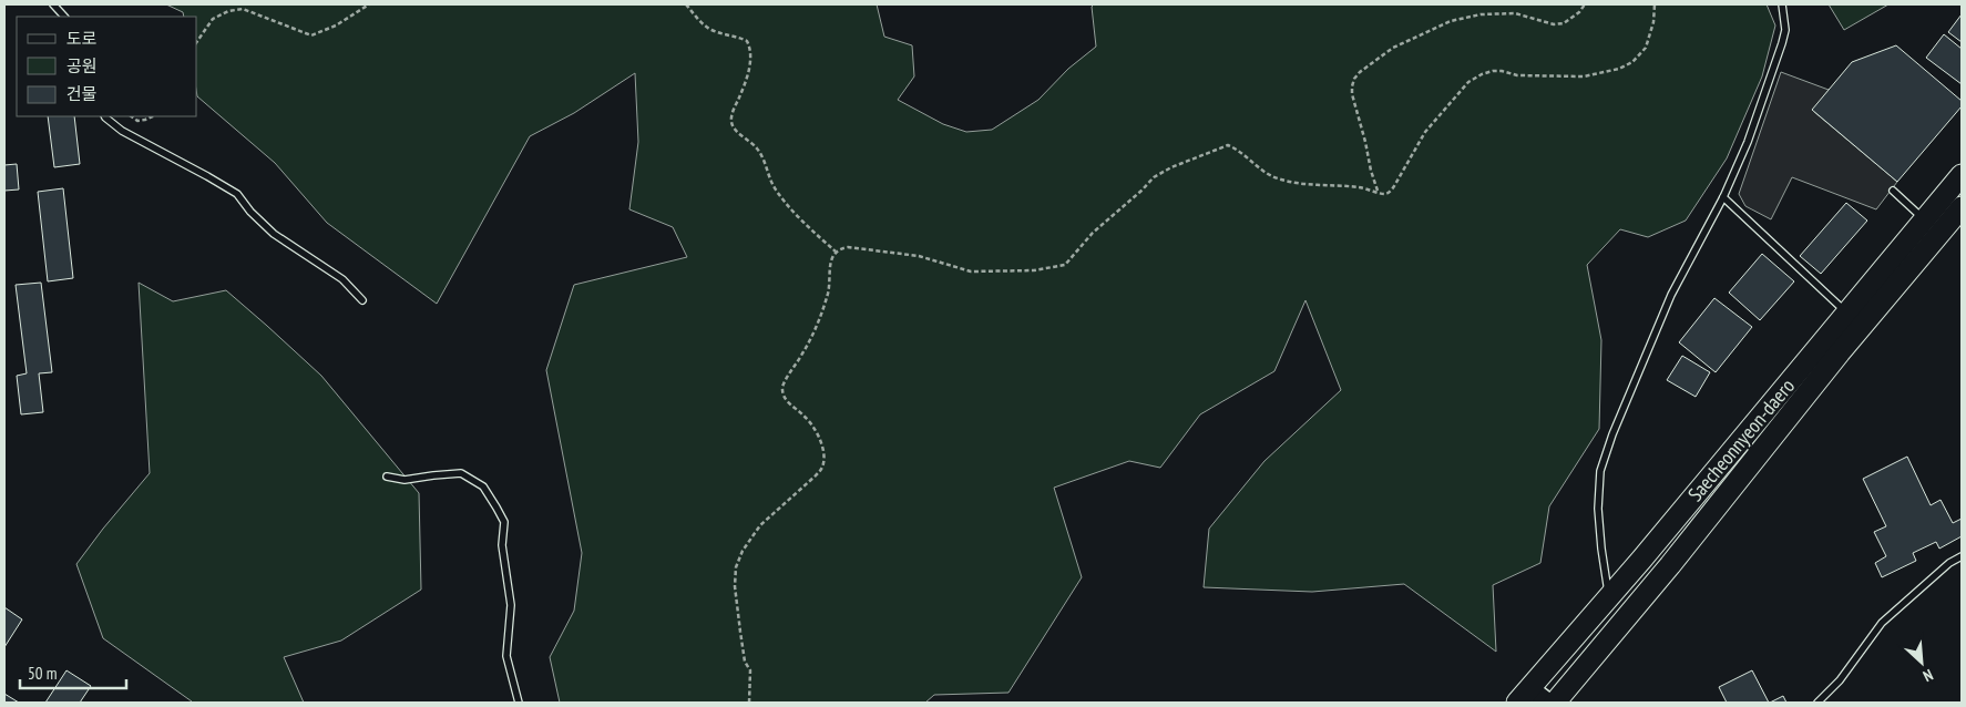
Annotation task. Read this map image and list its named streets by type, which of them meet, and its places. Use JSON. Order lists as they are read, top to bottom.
{
  "streets": {
    "main road": ["Saecheonnyeon-daero"]
  },
  "legend": ["도로", "공원", "건물"],
  "scale_bar": "50 m",
  "north": "bottom right"
}
